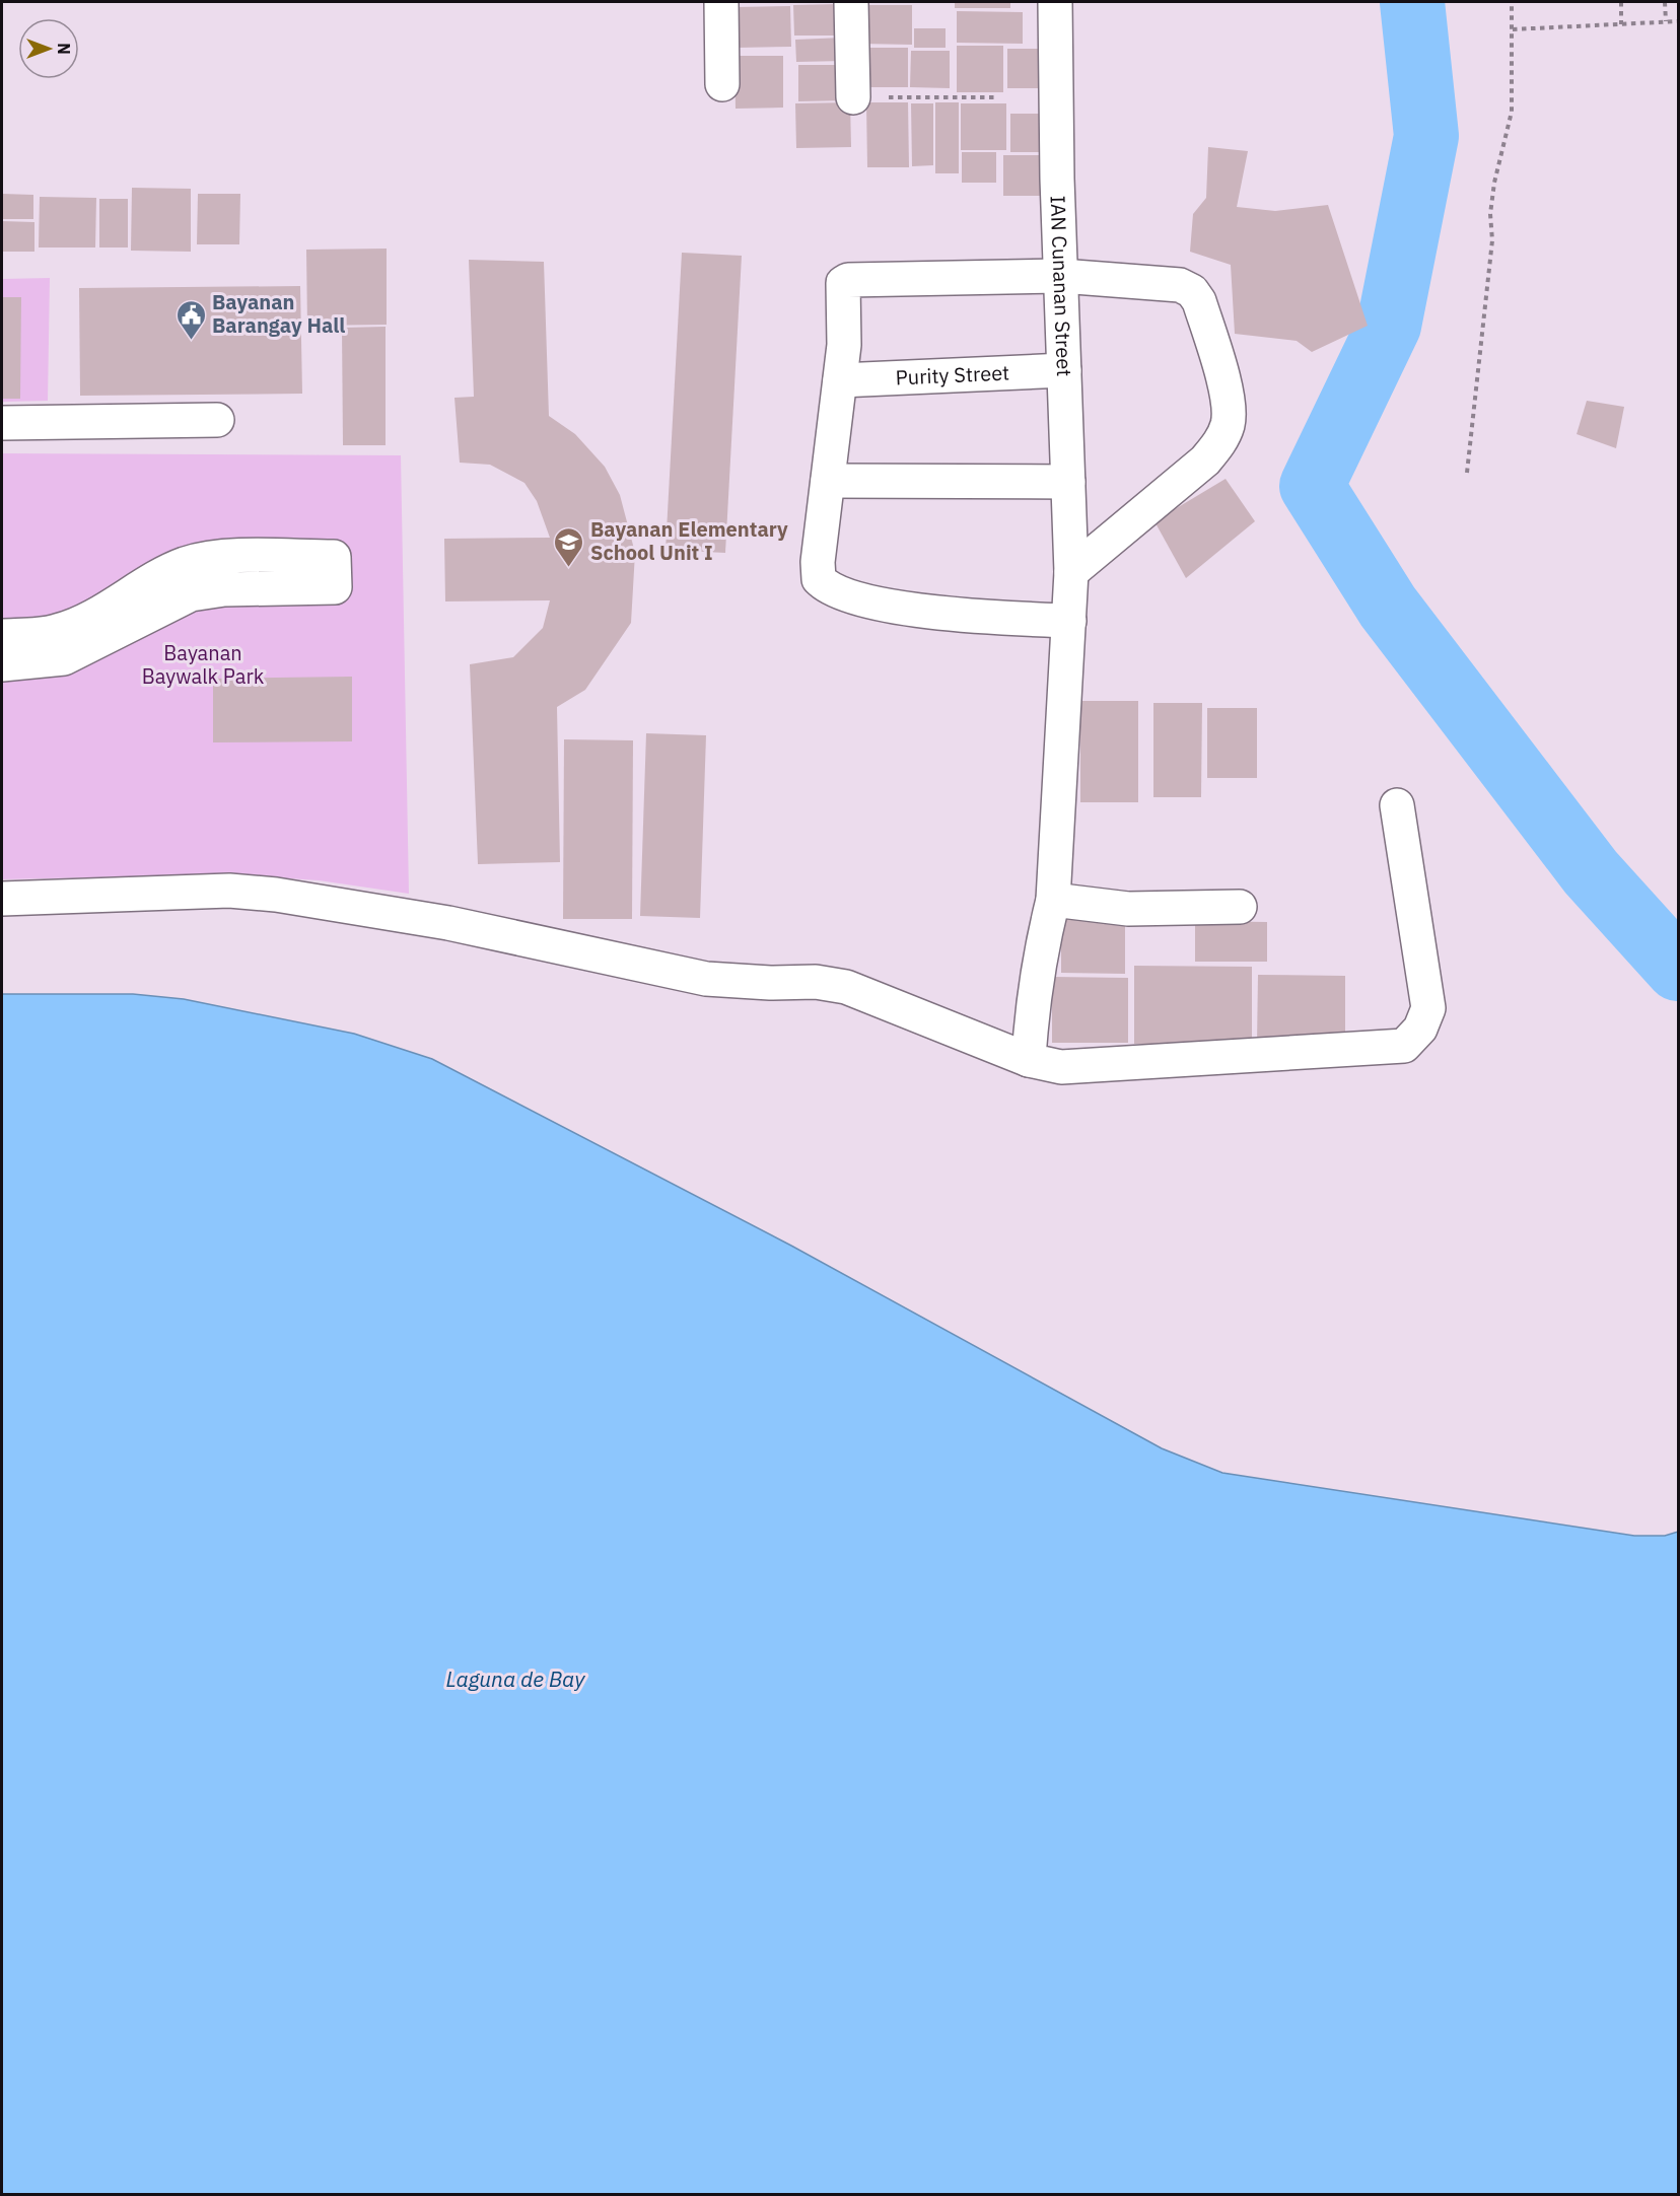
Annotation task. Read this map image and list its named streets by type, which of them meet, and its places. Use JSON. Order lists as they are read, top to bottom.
{
  "streets": {
    "street": ["IAN Cunanan Street", "Purity Street"]
  },
  "crossings": [
    ["IAN Cunanan Street", "Purity Street"]
  ],
  "water": ["Laguna de Bay"],
  "parks": ["Bayanan Baywalk Park"],
  "places": {
    "public building": ["Bayanan Barangay Hall"],
    "school or university": ["Bayanan Elementary School Unit I"]
  },
  "north": "right"
}
